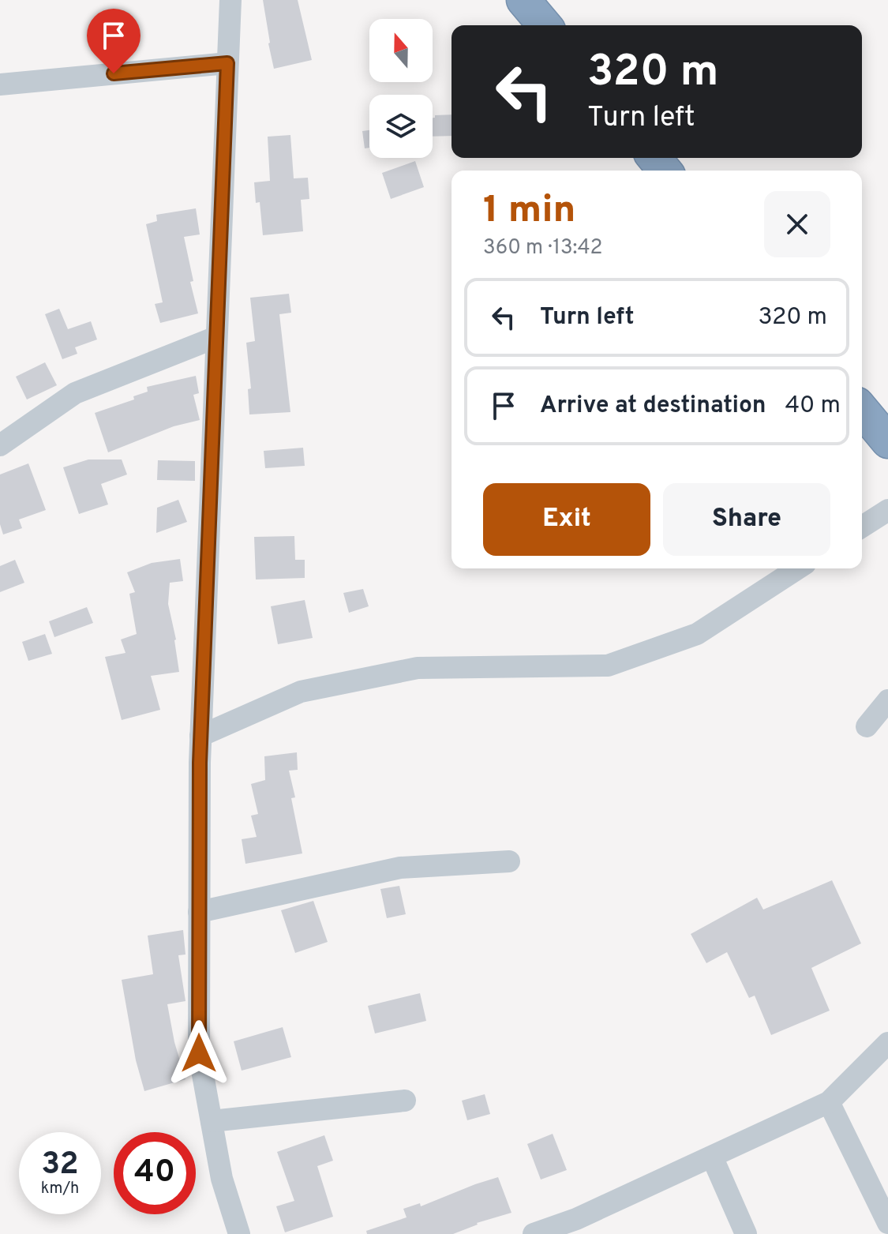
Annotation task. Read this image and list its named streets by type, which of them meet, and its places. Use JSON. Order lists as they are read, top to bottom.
{
  "north": "top",
  "page": {
    "turn": ["320 m", "Turn left"],
    "heading": ["1 min", "360 m · 13:42"],
    "list": [
      {
        "name": "Turn left",
        "value": "320 m"
      },
      {
        "name": "Arrive at destination",
        "value": "40 m"
      }
    ],
    "buttons": ["Exit", "Share"],
    "speed": "32 km/h",
    "limit": "40"
  }
}
